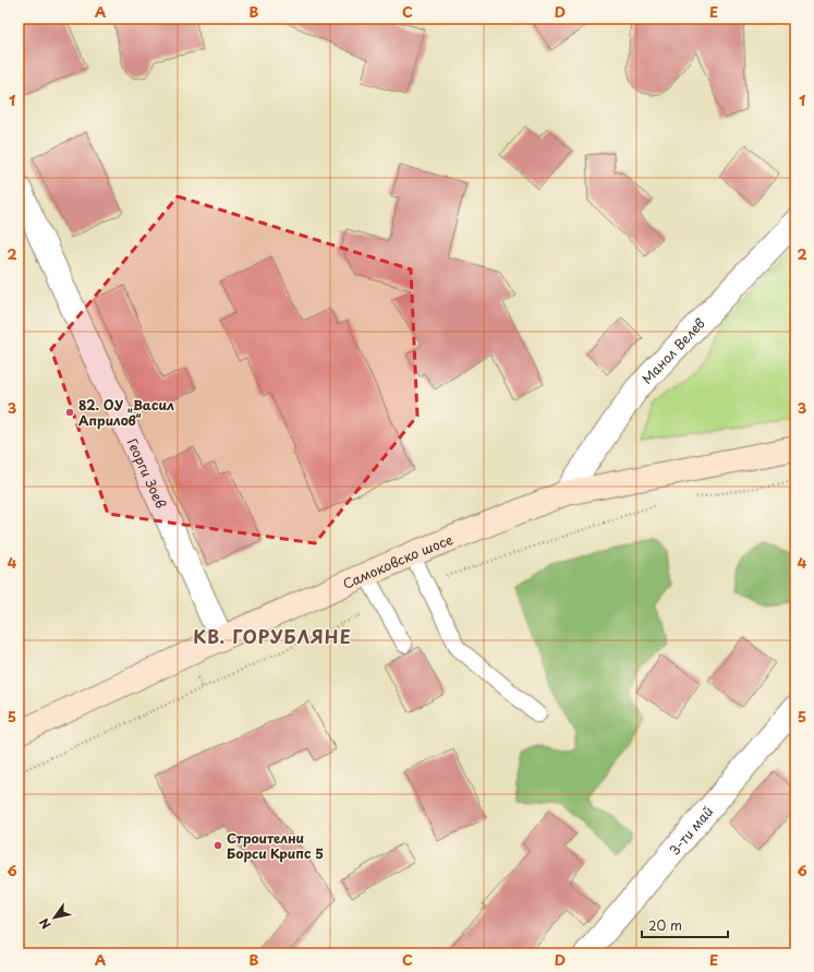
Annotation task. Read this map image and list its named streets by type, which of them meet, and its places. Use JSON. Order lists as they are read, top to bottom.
{
  "streets": {
    "main road": ["Самоковско шосе"],
    "street": ["Манол Велев", "Георги Зоев", "3-ти май"]
  },
  "crossings": [
    ["Манол Велев", "Самоковско шосе"],
    ["Георги Зоев", "Самоковско шосе"]
  ],
  "districts": ["КВ. ГОРУБЛЯНЕ"],
  "places": ["82. ОУ „Васил Априлов“", "Строителни Борси Крипс 5"],
  "scale_bar": "20 m",
  "north": "bottom left",
  "grid": {
    "columns": [
      "A",
      "B",
      "C",
      "D",
      "E"
    ],
    "rows": [
      "1",
      "2",
      "3",
      "4",
      "5",
      "6"
    ]
  }
}
